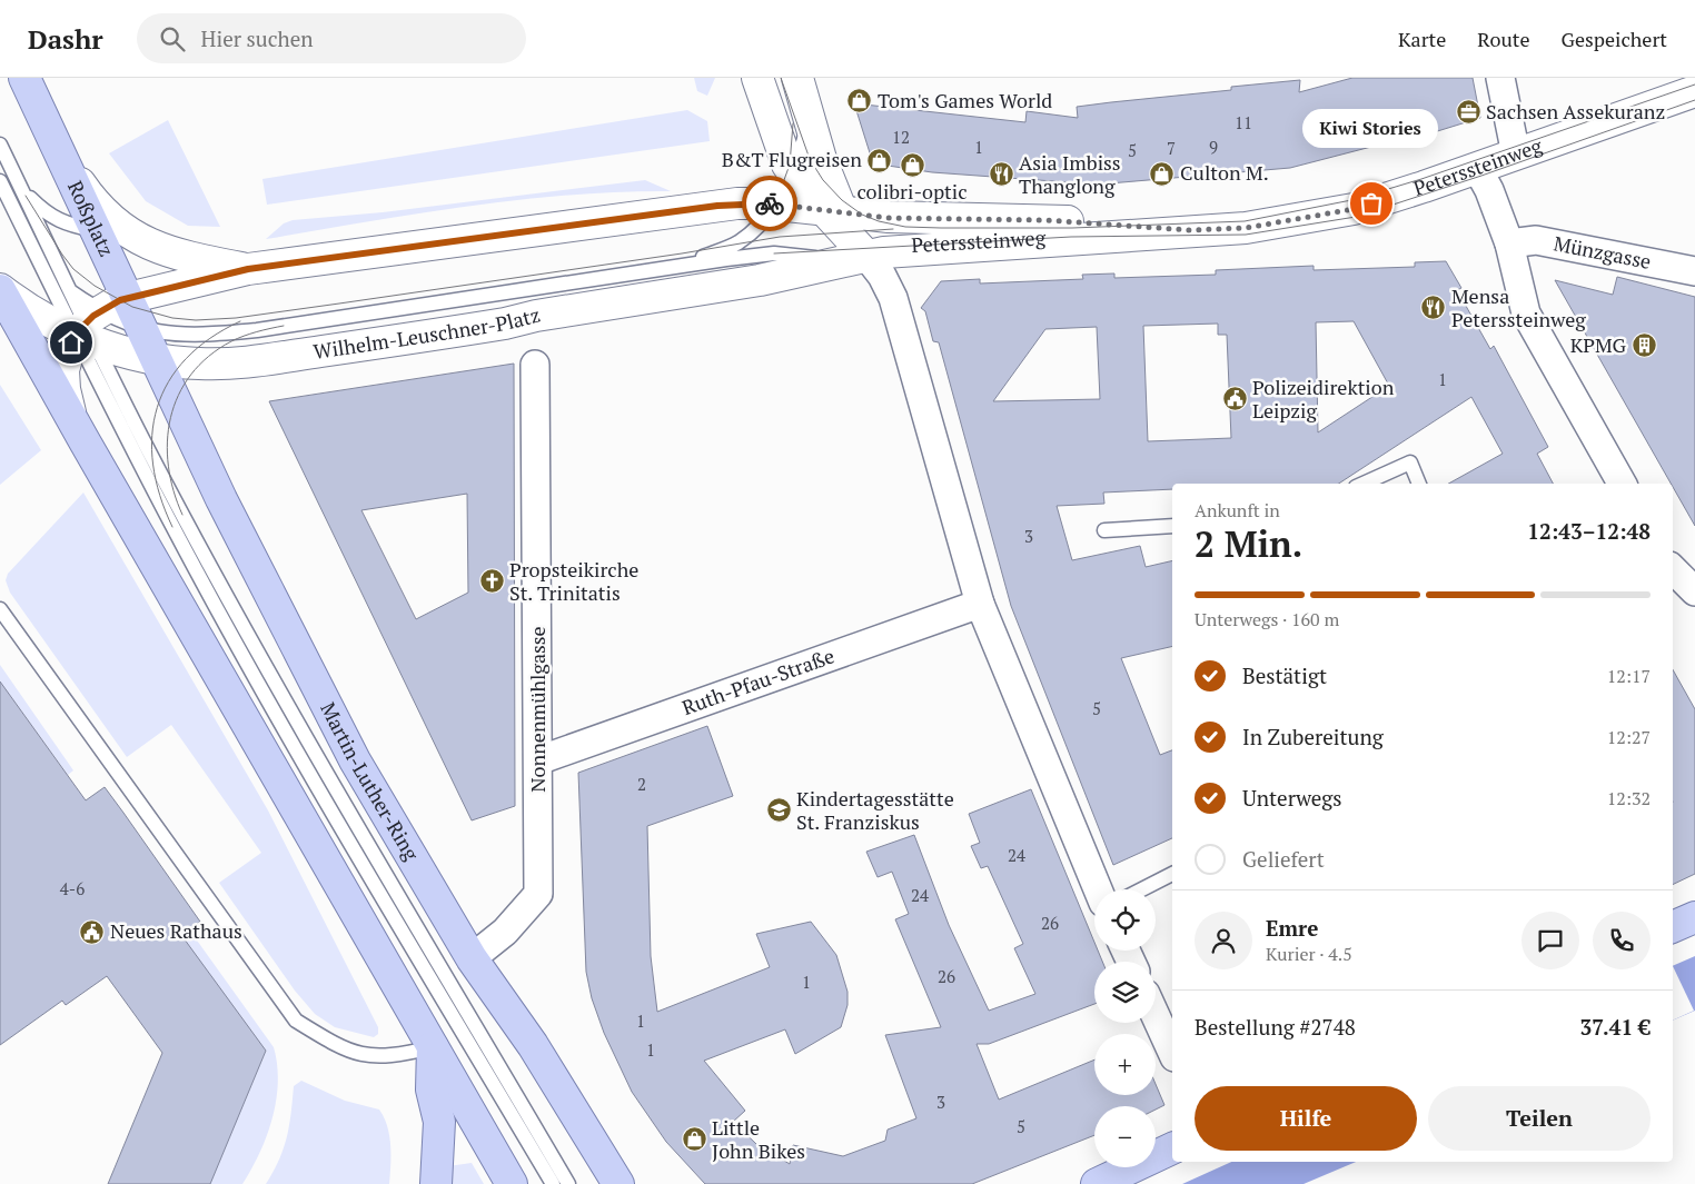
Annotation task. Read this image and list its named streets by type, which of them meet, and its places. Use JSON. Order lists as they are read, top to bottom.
{
  "streets": {
    "main road": [
      "Peterssteinweg",
      "Roßplatz",
      "Wilhelm-Leuschner-Platz",
      "Martin-Luther-Ring"
    ],
    "street": ["Münzgasse", "Ruth-Pfau-Straße", "Nonnenmühlgasse"]
  },
  "crossings": [
    ["Peterssteinweg", "Wilhelm-Leuschner-Platz"],
    ["Roßplatz", "Wilhelm-Leuschner-Platz"],
    ["Roßplatz", "Martin-Luther-Ring"],
    ["Wilhelm-Leuschner-Platz", "Martin-Luther-Ring"],
    ["Ruth-Pfau-Straße", "Nonnenmühlgasse"],
    ["Nonnenmühlgasse", "Martin-Luther-Ring"]
  ],
  "places": {
    "shop": [
      "Tom's Games World",
      "B&T Flugreisen",
      "colibri-optic",
      "Culton M.",
      "Little John Bikes"
    ],
    "office": ["Sachsen Assekuranz"],
    "restaurant": ["Asia Imbiss Thanglong", "Mensa Peterssteinweg"],
    "other": ["Kiwi Stories"],
    "building": ["KPMG"],
    "public building": ["Polizeidirektion Leipzig", "Neues Rathaus"],
    "church": ["Propsteikirche St. Trinitatis"],
    "school or university": ["Kindertagesstätte St. Franziskus"]
  },
  "house_numbers": [
    "11",
    "12",
    "1",
    "9",
    "7",
    "5",
    "1",
    "3",
    "5",
    "2",
    "24",
    "4-6",
    "24",
    "26",
    "26",
    "1",
    "1",
    "1",
    "3",
    "5"
  ],
  "page": {
    "header": "Dashr",
    "search": "Hier suchen",
    "nav": ["Karte", "Route", "Gespeichert"],
    "bubble": "Kiwi Stories",
    "heading": ["2 Min.", "Ankunft in", "12:43–12:48"],
    "panel": [
      "Emre",
      "Kurier · 4.5",
      "Bestellung #2748",
      "37.41 €"
    ],
    "bar": "Unterwegs · 160 m",
    "list": [
      ["Bestätigt", "12:17"],
      ["In Zubereitung", "12:27"],
      ["Unterwegs", "12:32"],
      "Geliefert"
    ],
    "map_buttons": ["+", "−"],
    "buttons": ["Hilfe", "Teilen"]
  }
}
